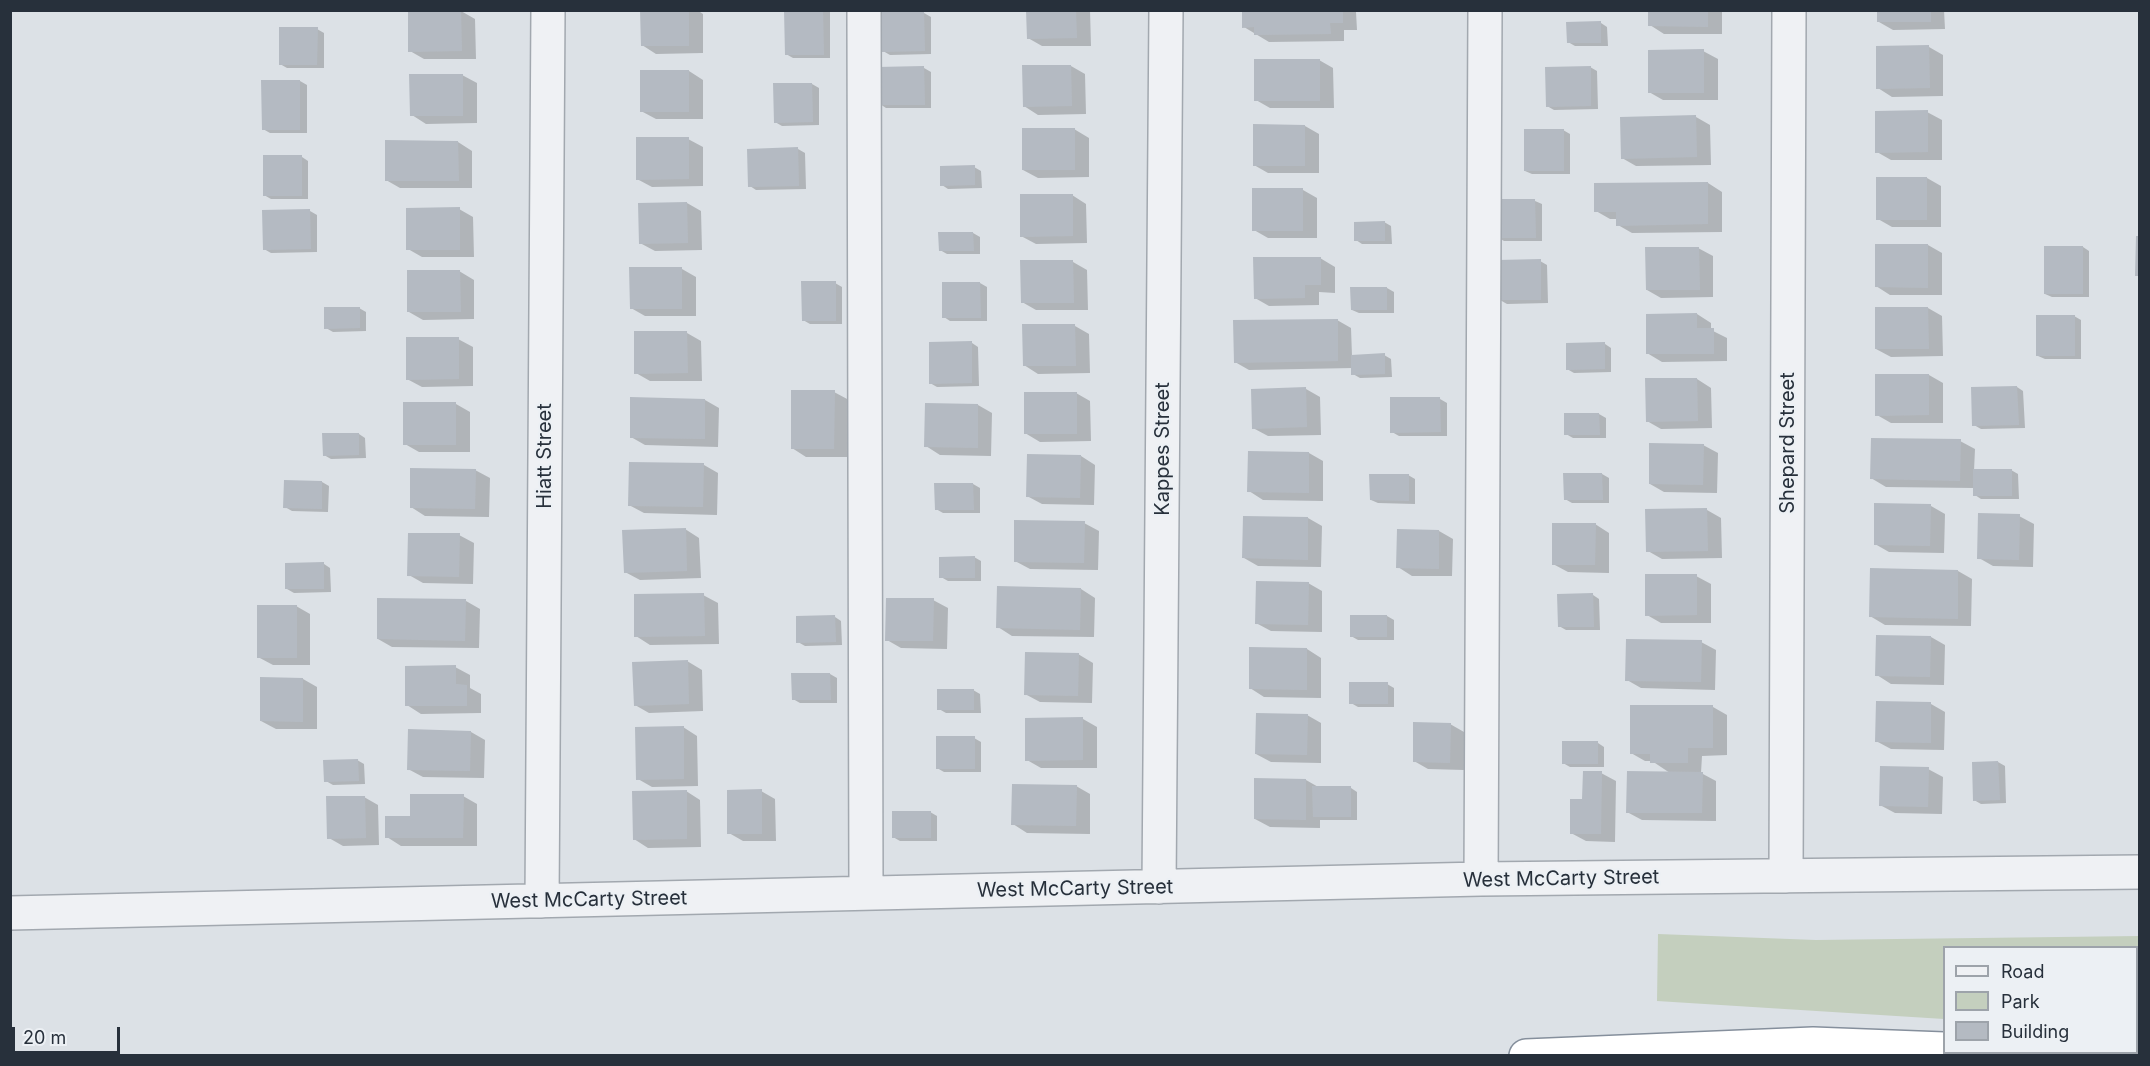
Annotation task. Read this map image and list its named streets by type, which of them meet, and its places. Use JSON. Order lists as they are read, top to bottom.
{
  "streets": {
    "street": [
      "Shepard Street",
      "Kappes Street",
      "Hiatt Street",
      "West McCarty Street"
    ]
  },
  "crossings": [
    ["Shepard Street", "West McCarty Street"],
    ["Kappes Street", "West McCarty Street"],
    ["Hiatt Street", "West McCarty Street"]
  ],
  "legend": ["Road", "Park", "Building"],
  "scale_bar": "20 m"
}
